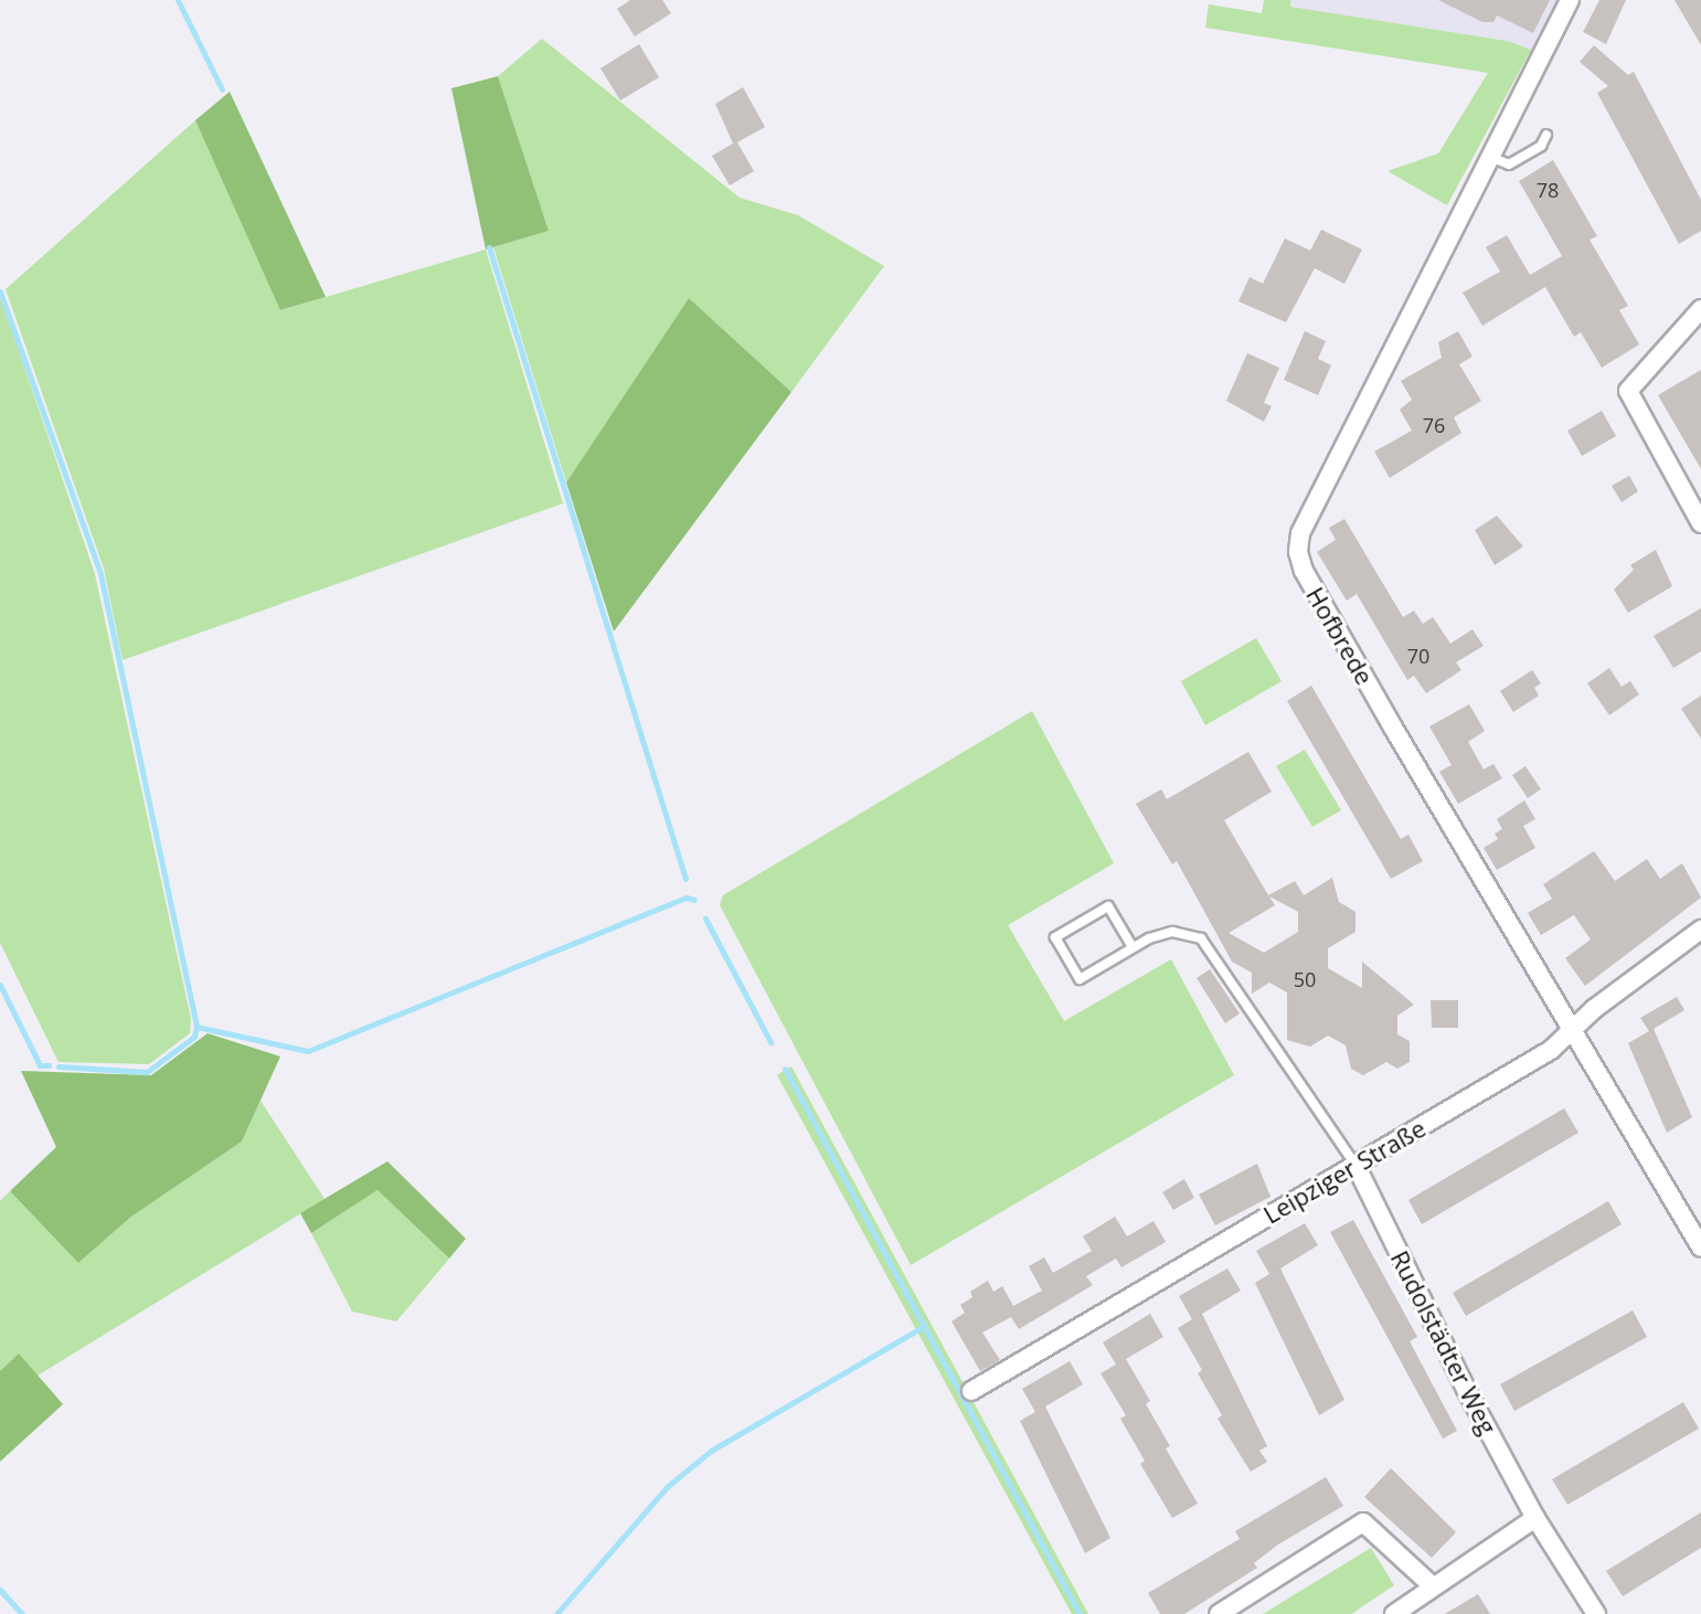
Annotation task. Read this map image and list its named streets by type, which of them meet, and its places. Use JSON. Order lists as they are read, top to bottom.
{
  "streets": {
    "street": ["Hofbrede", "Leipziger Straße", "Rudolstädter Weg"]
  },
  "crossings": [
    ["Hofbrede", "Leipziger Straße"],
    ["Leipziger Straße", "Rudolstädter Weg"]
  ],
  "house_numbers": [
    "78",
    "76",
    "70",
    "50"
  ]
}
